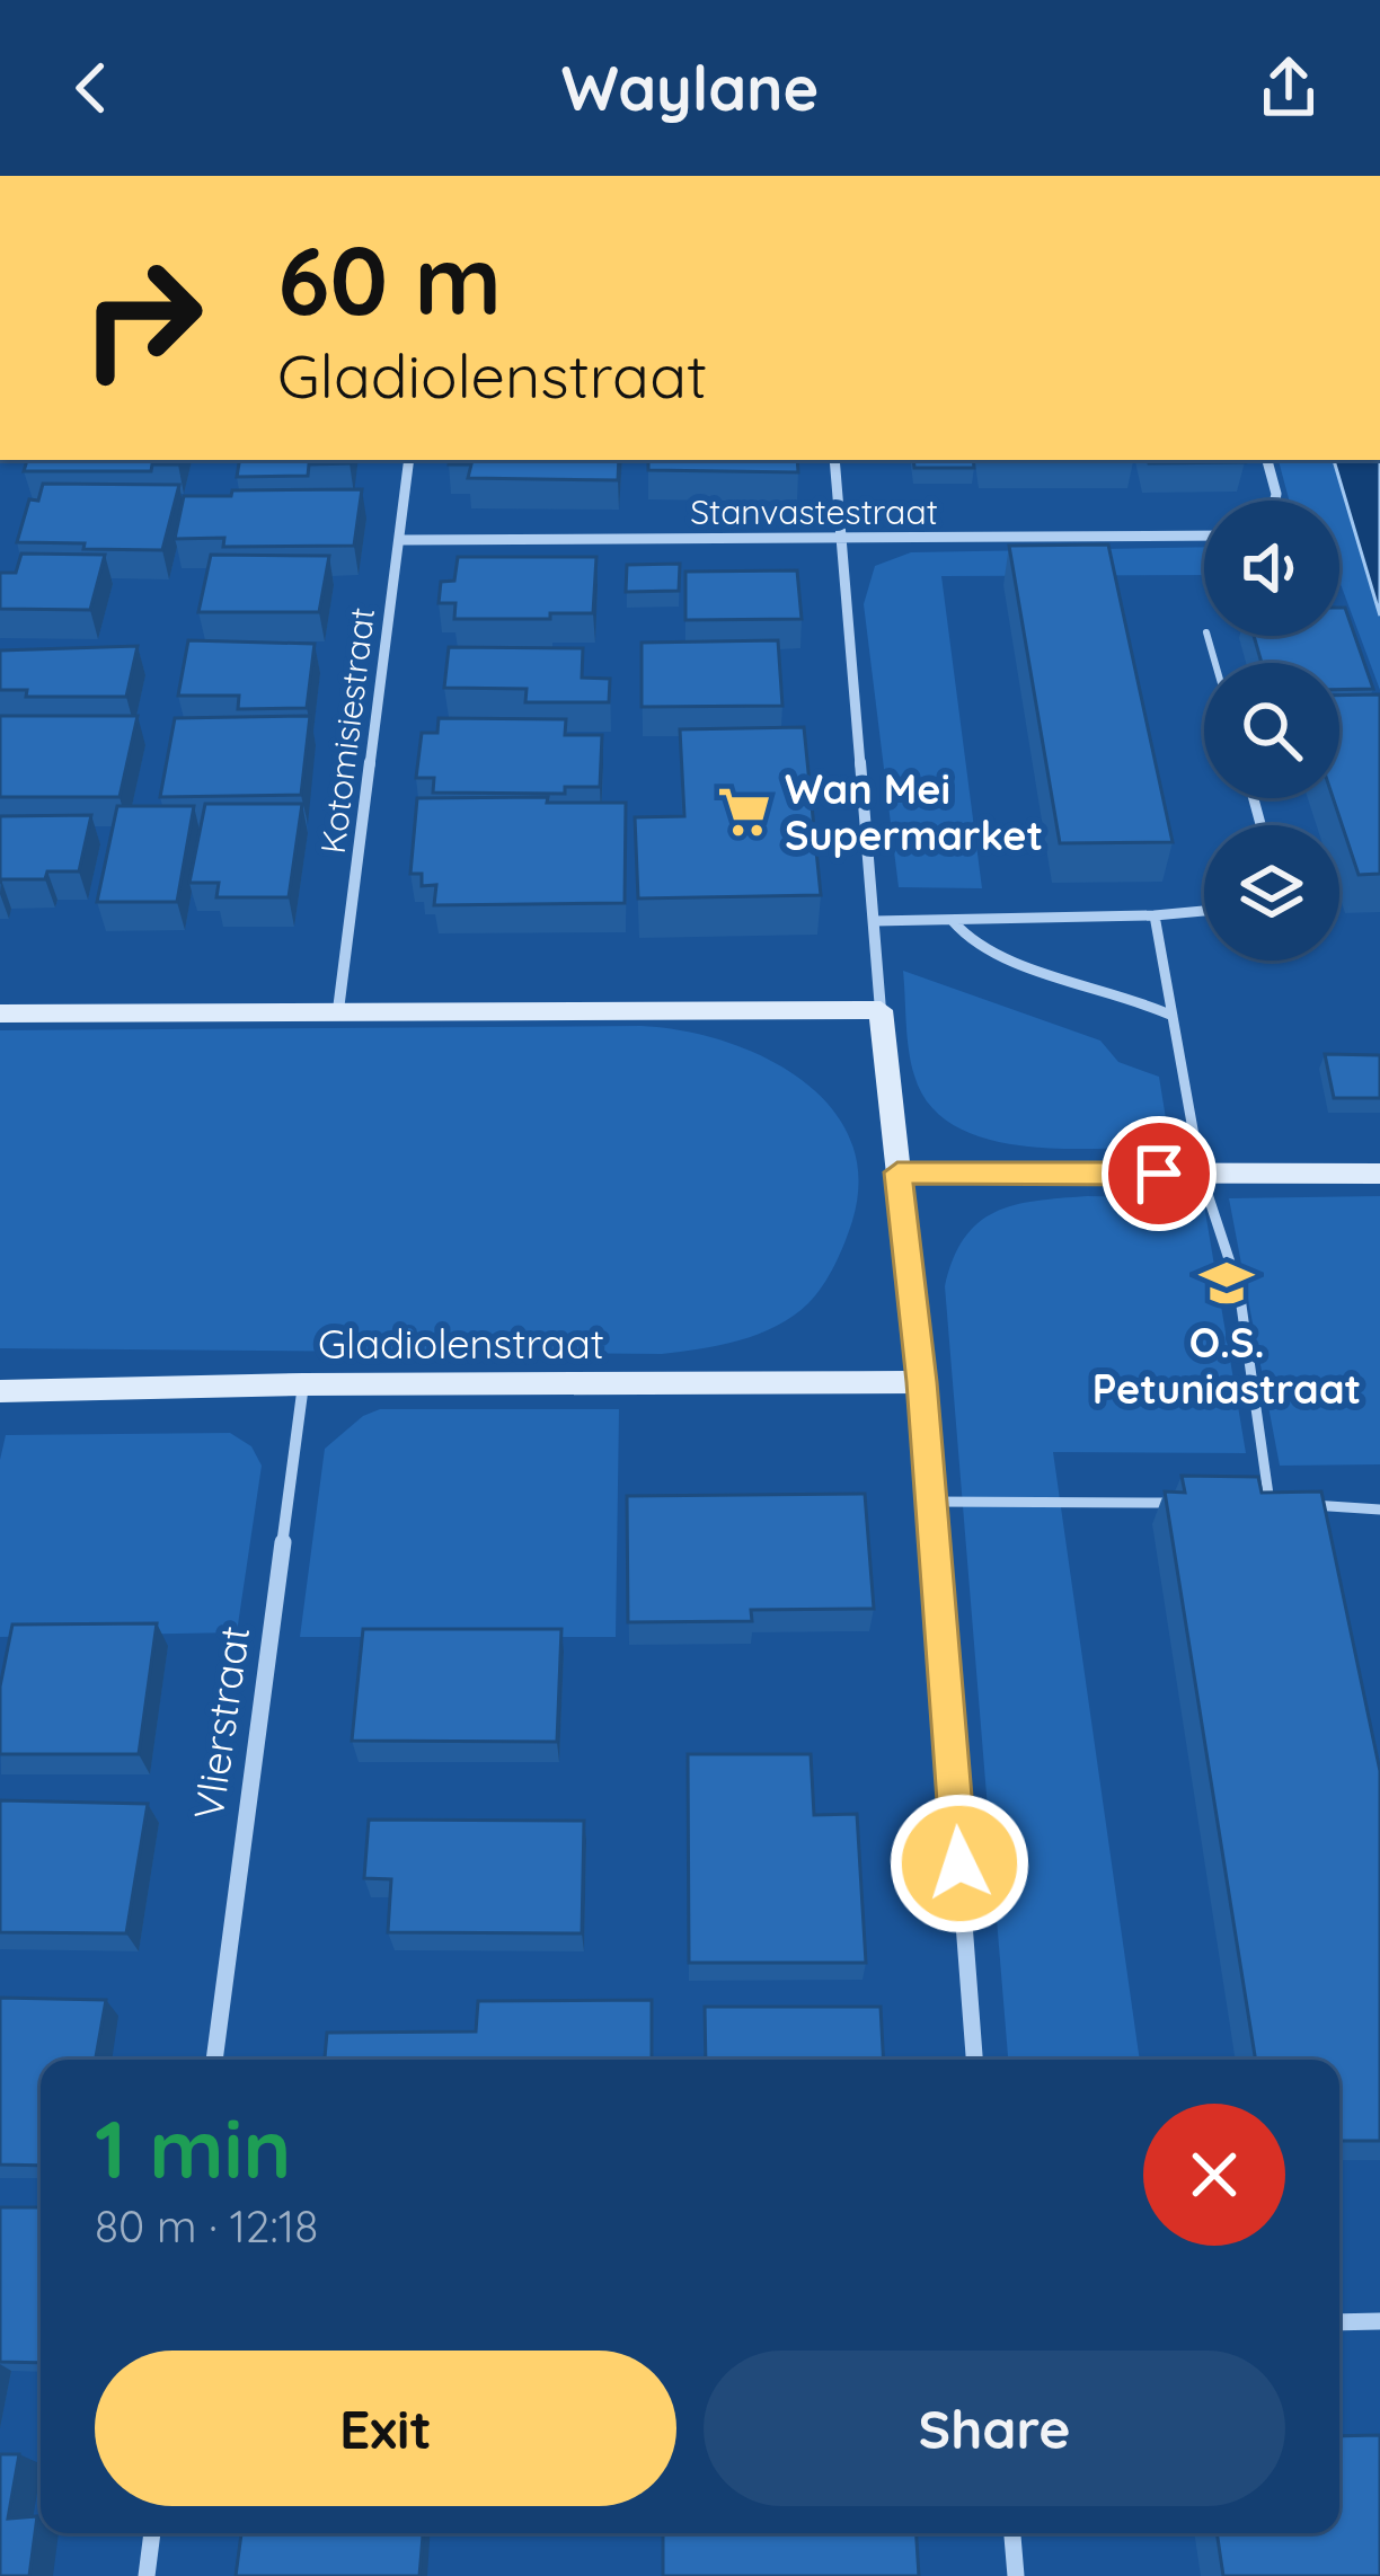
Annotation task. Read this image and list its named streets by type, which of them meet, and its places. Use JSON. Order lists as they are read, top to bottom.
{
  "streets": {
    "street": [
      "Stanvastestraat",
      "Kotomisiestraat",
      "Gladiolenstraat",
      "Vlierstraat"
    ]
  },
  "crossings": [
    ["Stanvastestraat", "Kotomisiestraat"],
    ["Gladiolenstraat", "Vlierstraat"]
  ],
  "places": {
    "supermarket": ["Wan Mei Supermarket"],
    "school or university": ["O.S. Petuniastraat"]
  },
  "page": {
    "header": "Waylane",
    "turn": ["60 m", "Gladiolenstraat"],
    "heading": ["1 min", "80 m · 12:18"],
    "buttons": ["Exit", "Share"]
  }
}
